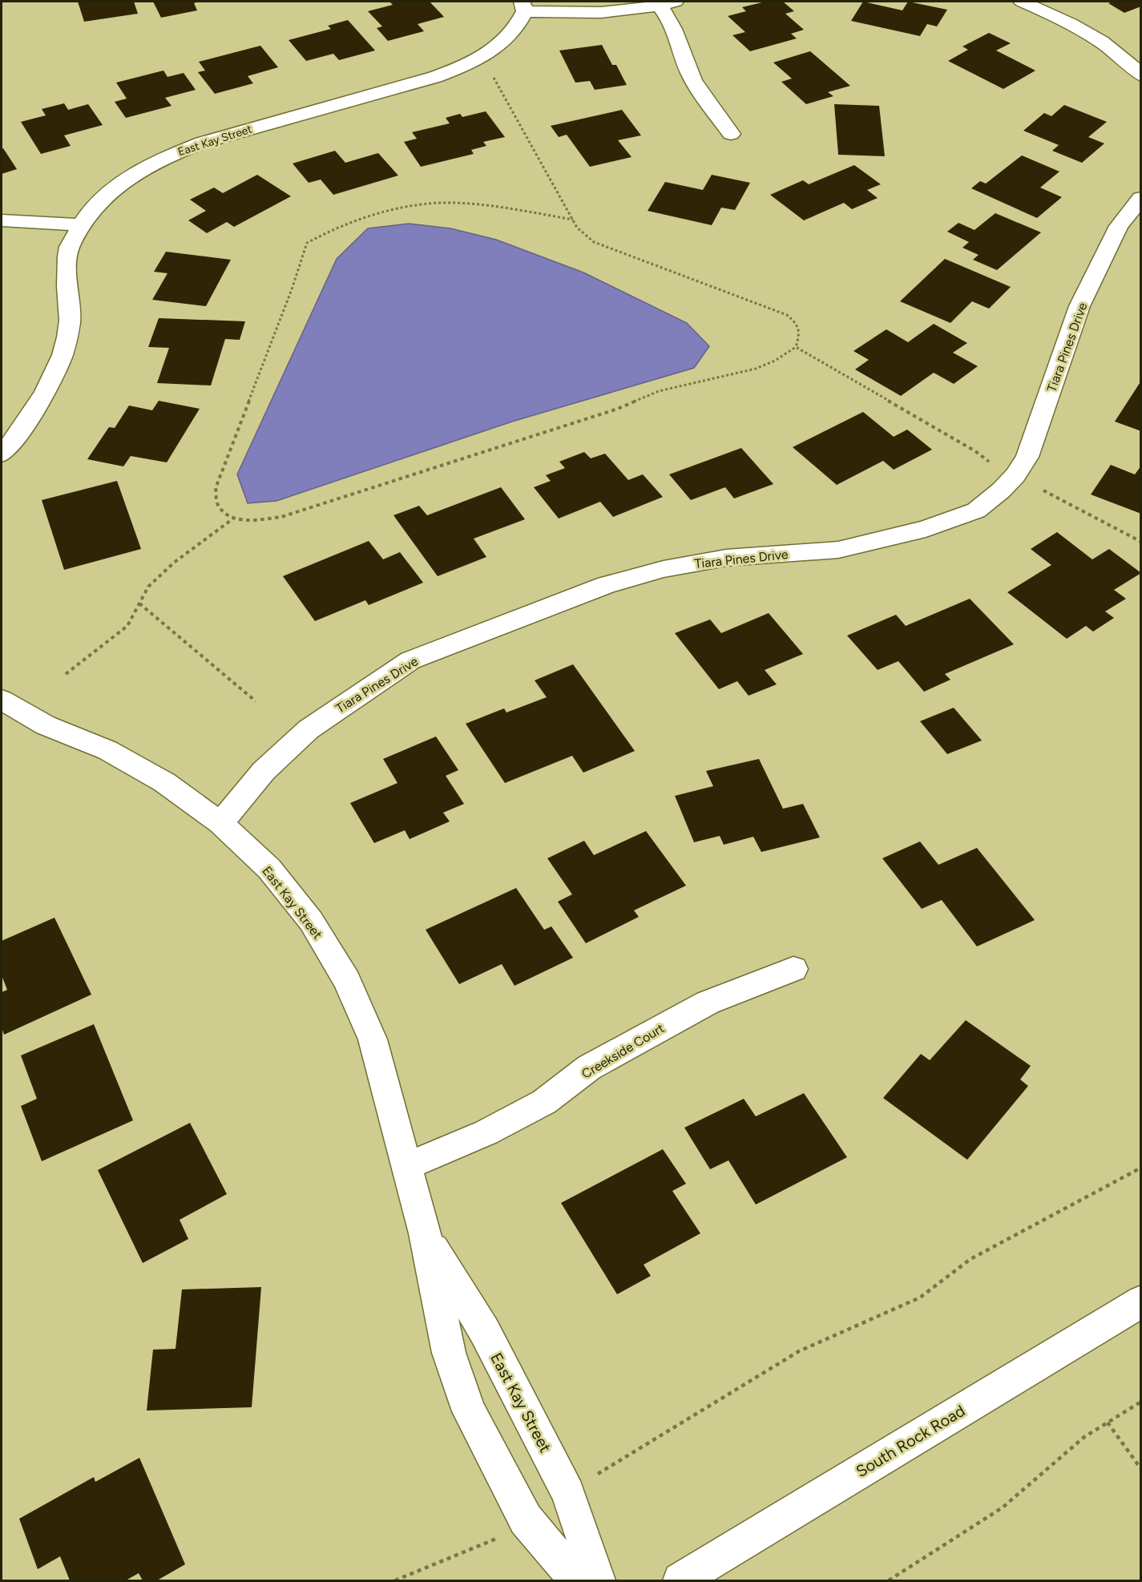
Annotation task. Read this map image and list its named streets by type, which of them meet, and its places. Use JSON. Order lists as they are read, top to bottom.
{
  "streets": {
    "street": [
      "East Kay Street",
      "Tiara Pines Drive",
      "Creekside Court",
      "South Rock Road"
    ]
  },
  "crossings": [
    ["East Kay Street", "Tiara Pines Drive"],
    ["East Kay Street", "Creekside Court"]
  ]
}
